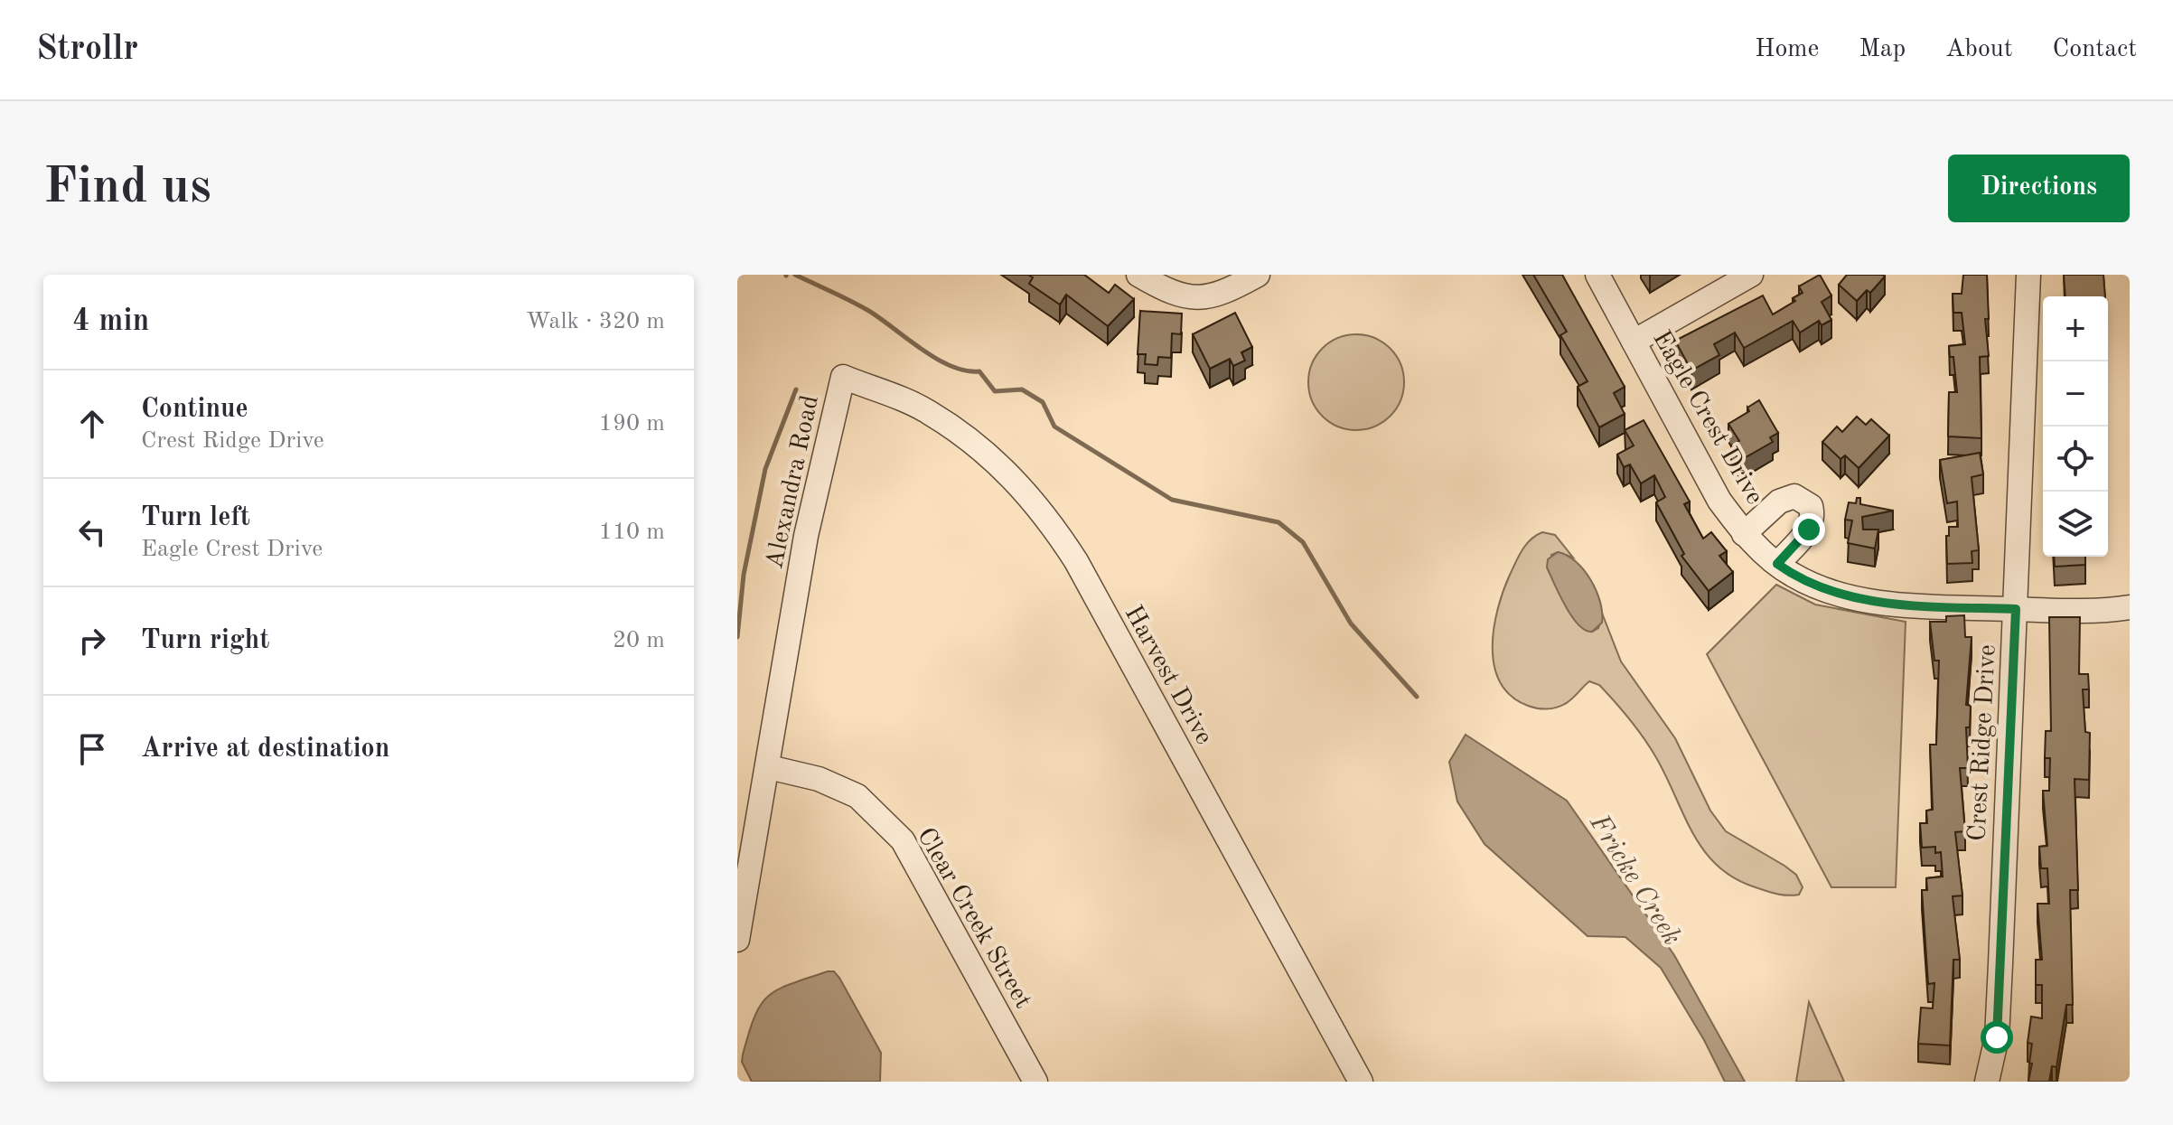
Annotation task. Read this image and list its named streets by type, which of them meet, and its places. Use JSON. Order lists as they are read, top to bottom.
{
  "streets": {
    "street": [
      "Eagle Crest Drive",
      "Alexandra Road",
      "Harvest Drive",
      "Crest Ridge Drive",
      "Clear Creek Street"
    ]
  },
  "crossings": [
    ["Eagle Crest Drive", "Crest Ridge Drive"],
    ["Alexandra Road", "Harvest Drive"],
    ["Alexandra Road", "Clear Creek Street"]
  ],
  "water": ["Fricke Creek"],
  "page": {
    "header": "Strollr",
    "nav": [
      "Home",
      "Map",
      "About",
      "Contact"
    ],
    "buttons": "Directions",
    "title": "Find us",
    "heading": ["4 min", "Walk · 320 m"],
    "map_buttons": ["+", "−"],
    "list": [
      ["Continue", "Crest Ridge Drive", "190 m"],
      ["Turn left", "Eagle Crest Drive", "110 m"],
      ["Turn right", "20 m"],
      "Arrive at destination"
    ]
  }
}
